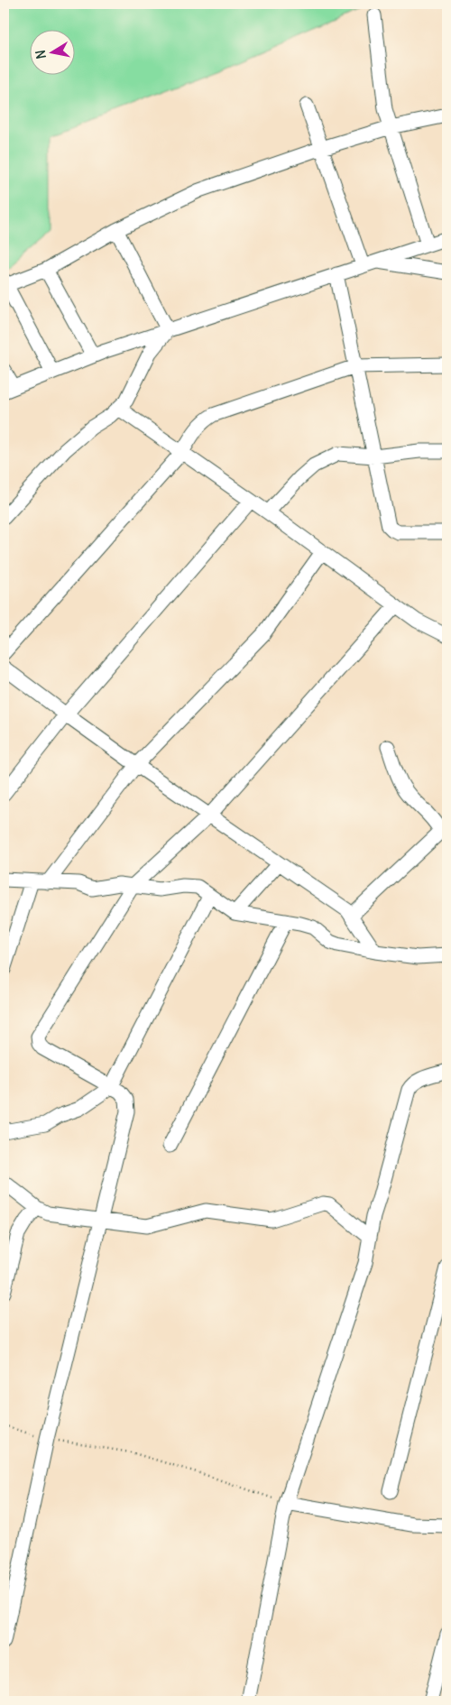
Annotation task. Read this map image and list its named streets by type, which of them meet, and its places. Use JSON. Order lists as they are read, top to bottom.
{
  "north": "left"
}
